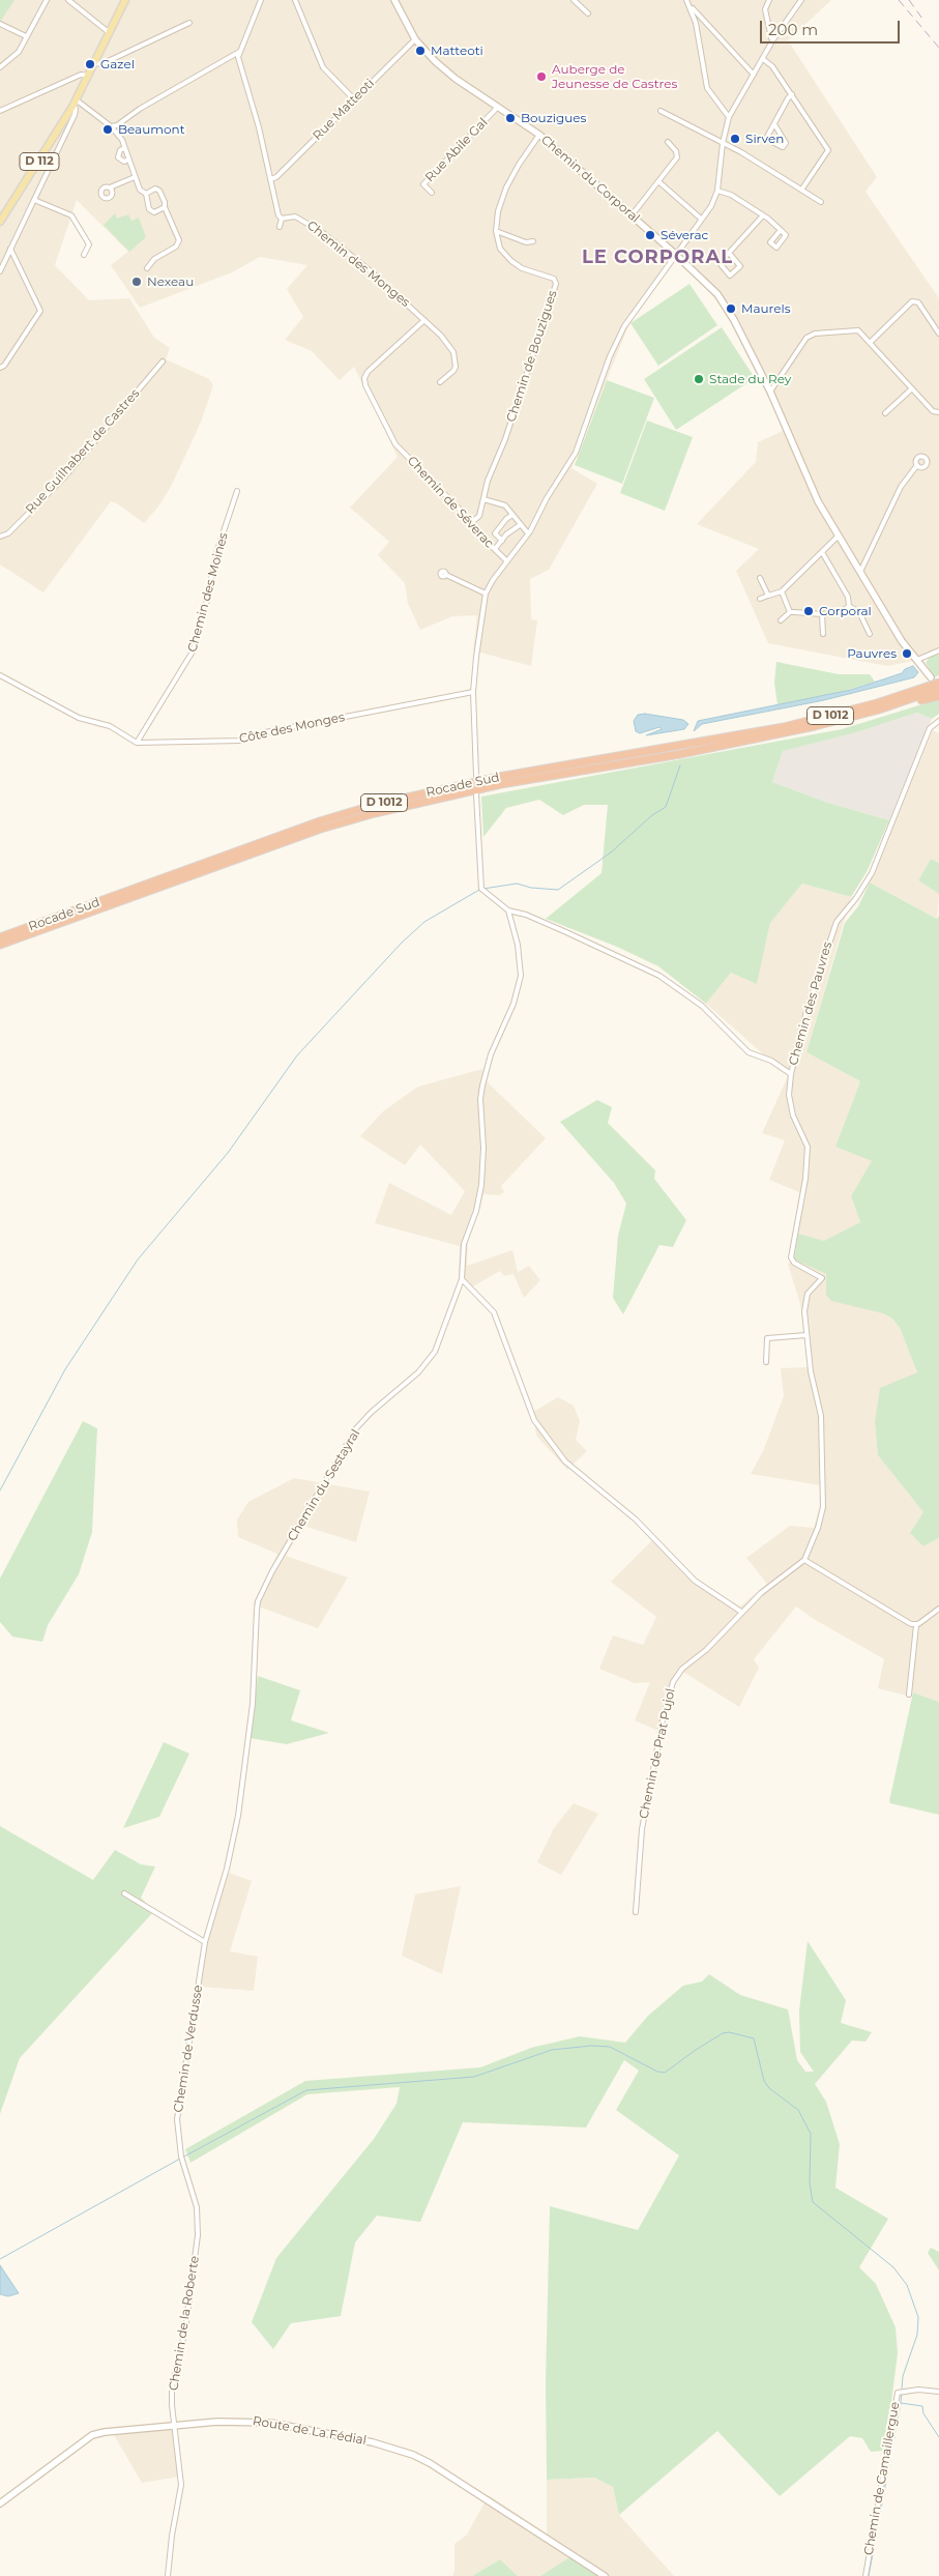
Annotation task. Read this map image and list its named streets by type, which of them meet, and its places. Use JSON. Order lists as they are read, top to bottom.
{
  "streets": {
    "highway": ["D 1012", "Rocade Sud"],
    "main road": ["D 112"],
    "street": [
      "Rue Matteoti",
      "Rue Abile Gal",
      "Chemin du Corporal",
      "Chemin des Monges",
      "Chemin de Bouzigues",
      "Rue Guilhabert de Castres",
      "Chemin de Séverac",
      "Chemin des Moines",
      "Côte des Monges",
      "Chemin des Pauvres",
      "Chemin du Sestayral",
      "Chemin de Prat Pujol",
      "Chemin de Verdusse",
      "Chemin de la Roberte",
      "Route de La Fédial",
      "Chemin de Camaillergue"
    ]
  },
  "crossings": [
    ["Rue Matteoti", "Chemin du Corporal"],
    ["Rue Abile Gal", "Chemin du Corporal"],
    ["Chemin du Corporal", "Chemin de Bouzigues"],
    ["Chemin des Monges", "Chemin de Séverac"],
    ["Chemin de Bouzigues", "Chemin de Séverac"],
    ["Chemin des Moines", "Côte des Monges"],
    ["Chemin des Pauvres", "Chemin de Prat Pujol"],
    ["Chemin du Sestayral", "Chemin de Verdusse"],
    ["Chemin de Verdusse", "Chemin de la Roberte"],
    ["Chemin de la Roberte", "Route de La Fédial"]
  ],
  "districts": ["LE CORPORAL"],
  "places": [
    "Matteoti",
    "Gazel",
    "Auberge de Jeunesse de Castres",
    "Bouzigues",
    "Beaumont",
    "Sirven",
    "Séverac",
    "Nexeau",
    "Maurels",
    "Stade du Rey",
    "Corporal",
    "Pauvres"
  ],
  "scale_bar": "200 m"
}
